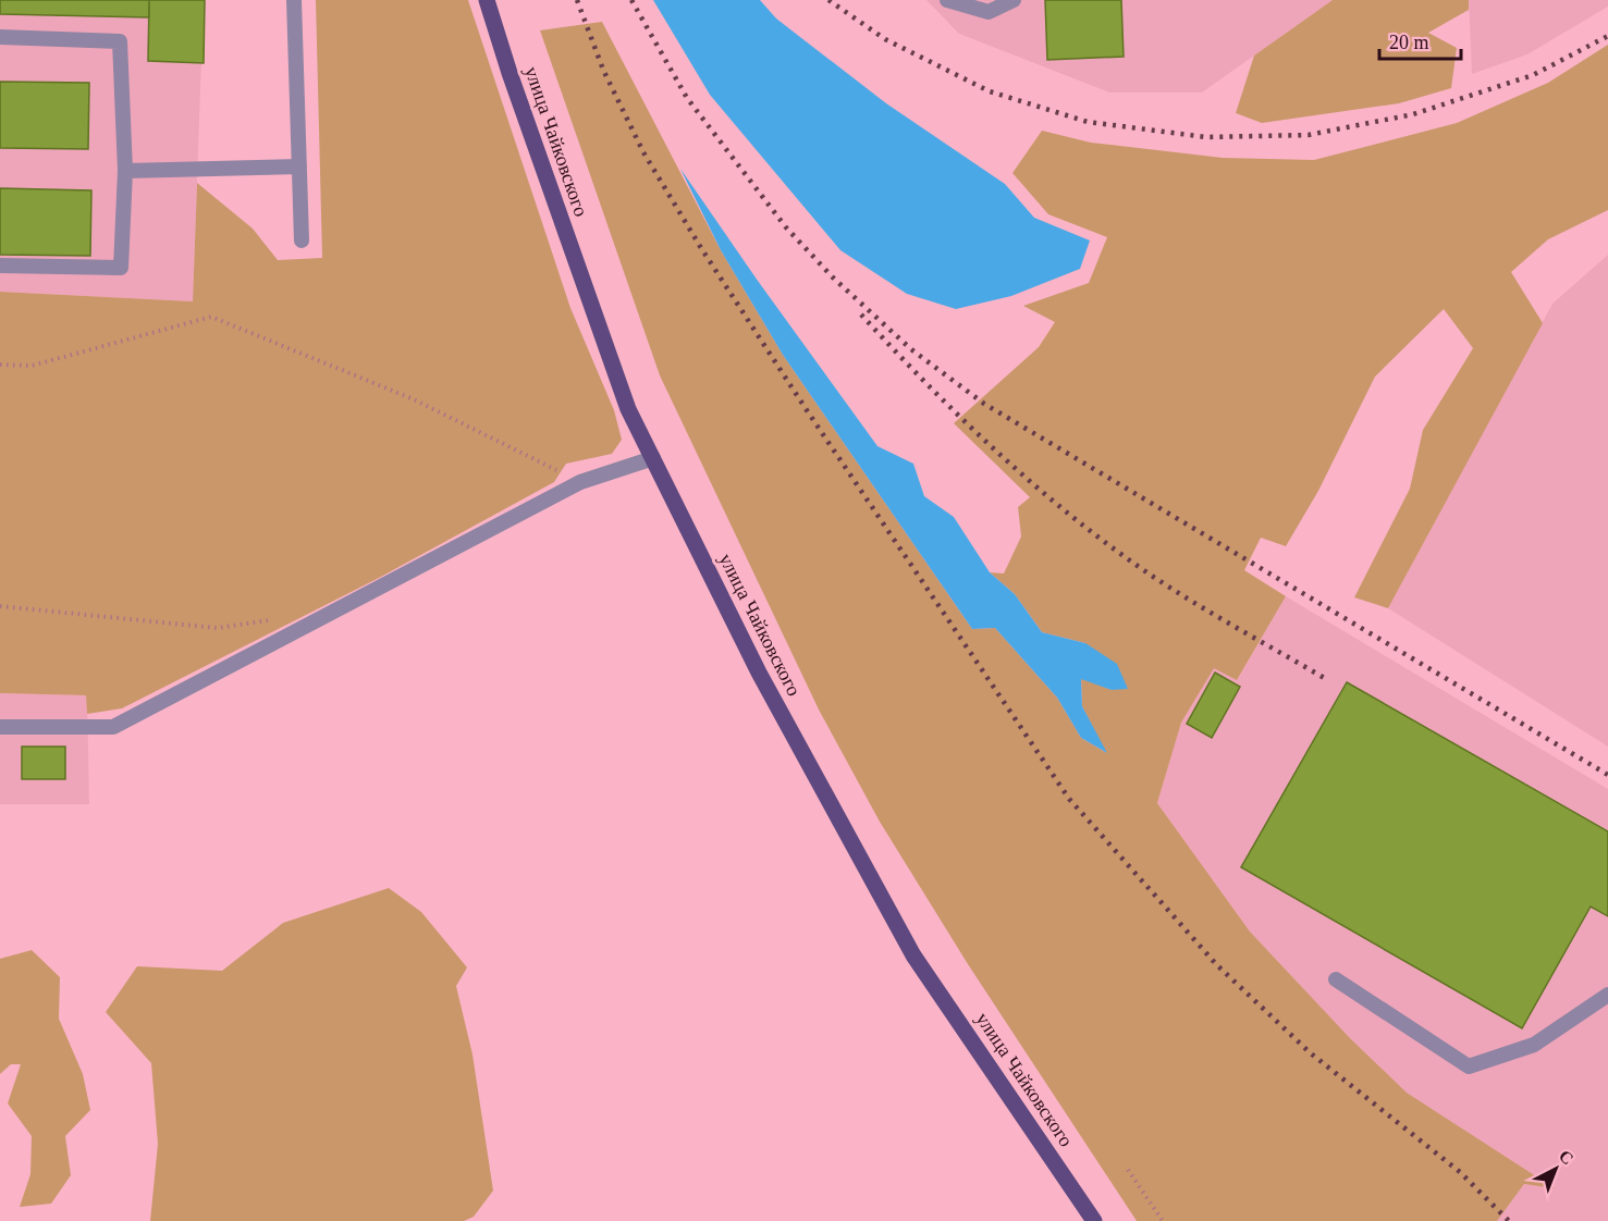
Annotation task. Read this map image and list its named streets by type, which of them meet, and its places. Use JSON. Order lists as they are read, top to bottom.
{
  "streets": {
    "main road": ["улица Чайковского"]
  },
  "scale_bar": "20 m",
  "north": "top right"
}
